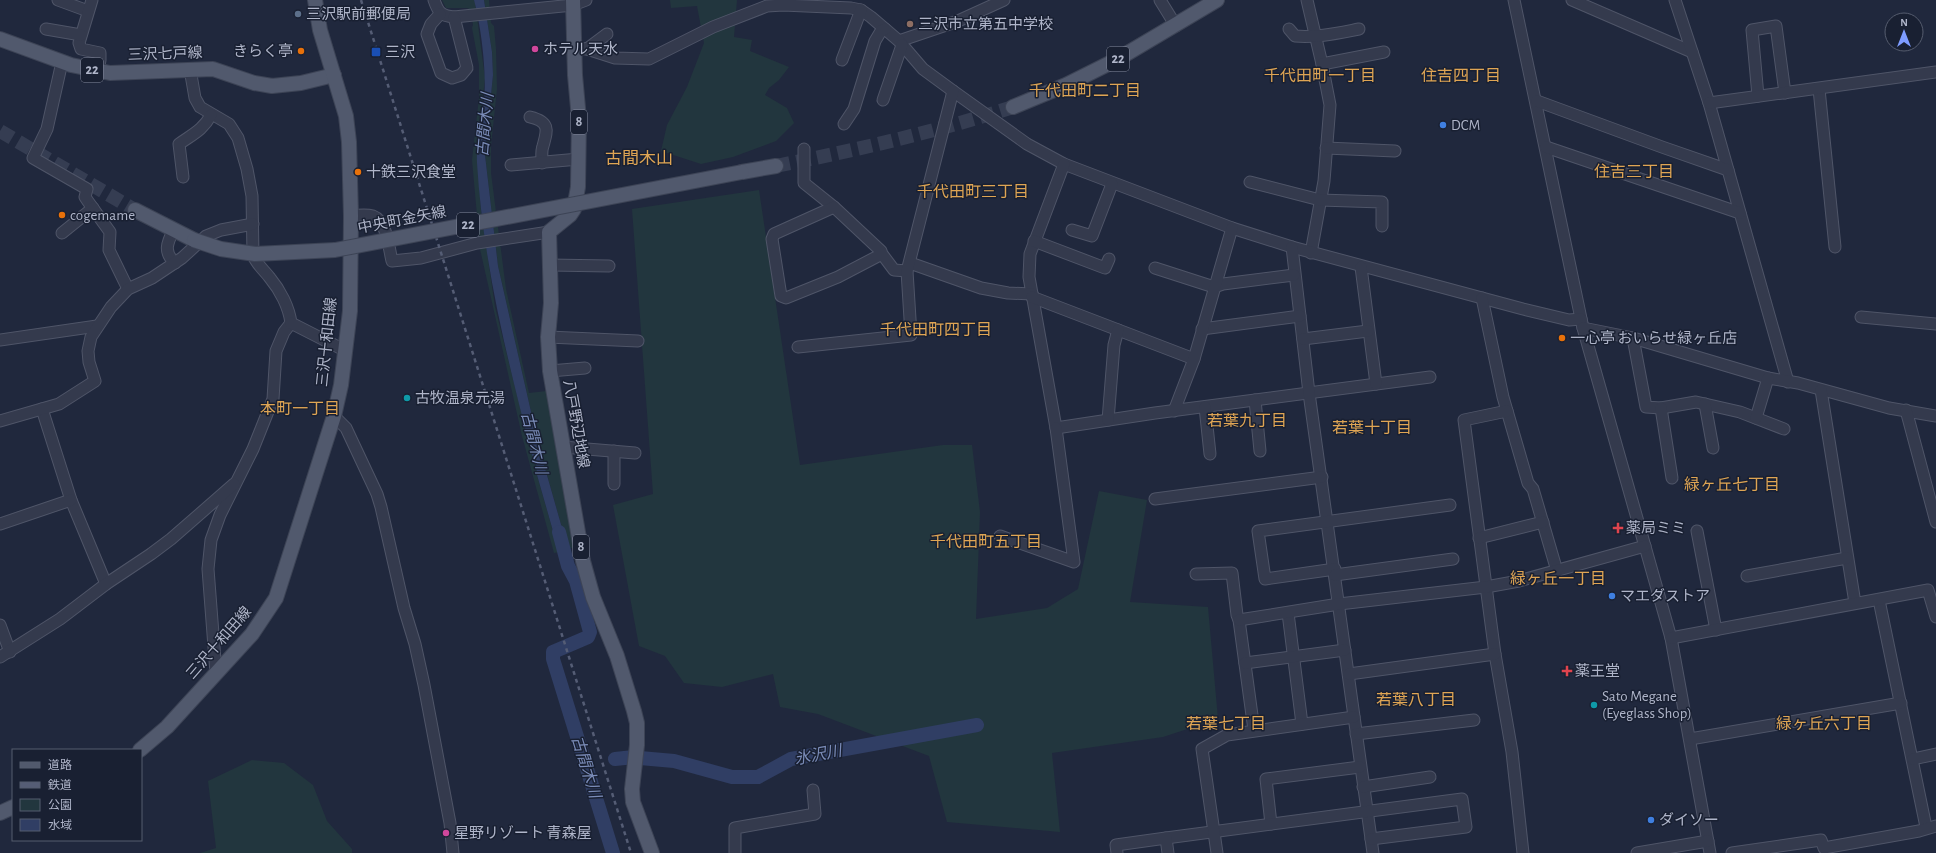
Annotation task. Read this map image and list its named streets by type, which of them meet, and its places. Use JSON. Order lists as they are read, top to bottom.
{
  "streets": {
    "main road": [
      "三沢七戸線",
      "22",
      "8",
      "中央町金矢線",
      "三沢十和田線",
      "八戸野辺地線"
    ]
  },
  "crossings": [
    ["三沢七戸線", "三沢十和田線"],
    ["8", "八戸野辺地線"]
  ],
  "districts": [
    "千代田町一丁目",
    "住吉四丁目",
    "千代田町二丁目",
    "古間木山",
    "住吉三丁目",
    "千代田町三丁目",
    "千代田町四丁目",
    "本町一丁目",
    "若葉九丁目",
    "若葉十丁目",
    "緑ヶ丘七丁目",
    "千代田町五丁目",
    "緑ヶ丘一丁目",
    "若葉八丁目",
    "若葉七丁目",
    "緑ヶ丘六丁目"
  ],
  "water": ["古間木川", "氷沢川"],
  "places": {
    "other": [
      "三沢駅前郵便局",
      "三沢市立第五中学校",
      "ホテル天水",
      "きらく亭",
      "DCM",
      "十鉄三沢食堂",
      "cogemame",
      "一心亭 おいらせ緑ヶ丘店",
      "古牧温泉元湯",
      "マエダストア",
      "Sato Megane (Eyeglass Shop)",
      "ダイソー",
      "星野リゾート 青森屋"
    ],
    "transit": ["三沢"],
    "health": ["薬局ミミ", "薬王堂"]
  },
  "legend": [
    "道路",
    "鉄道",
    "公園",
    "水域"
  ],
  "north": "top"
}
